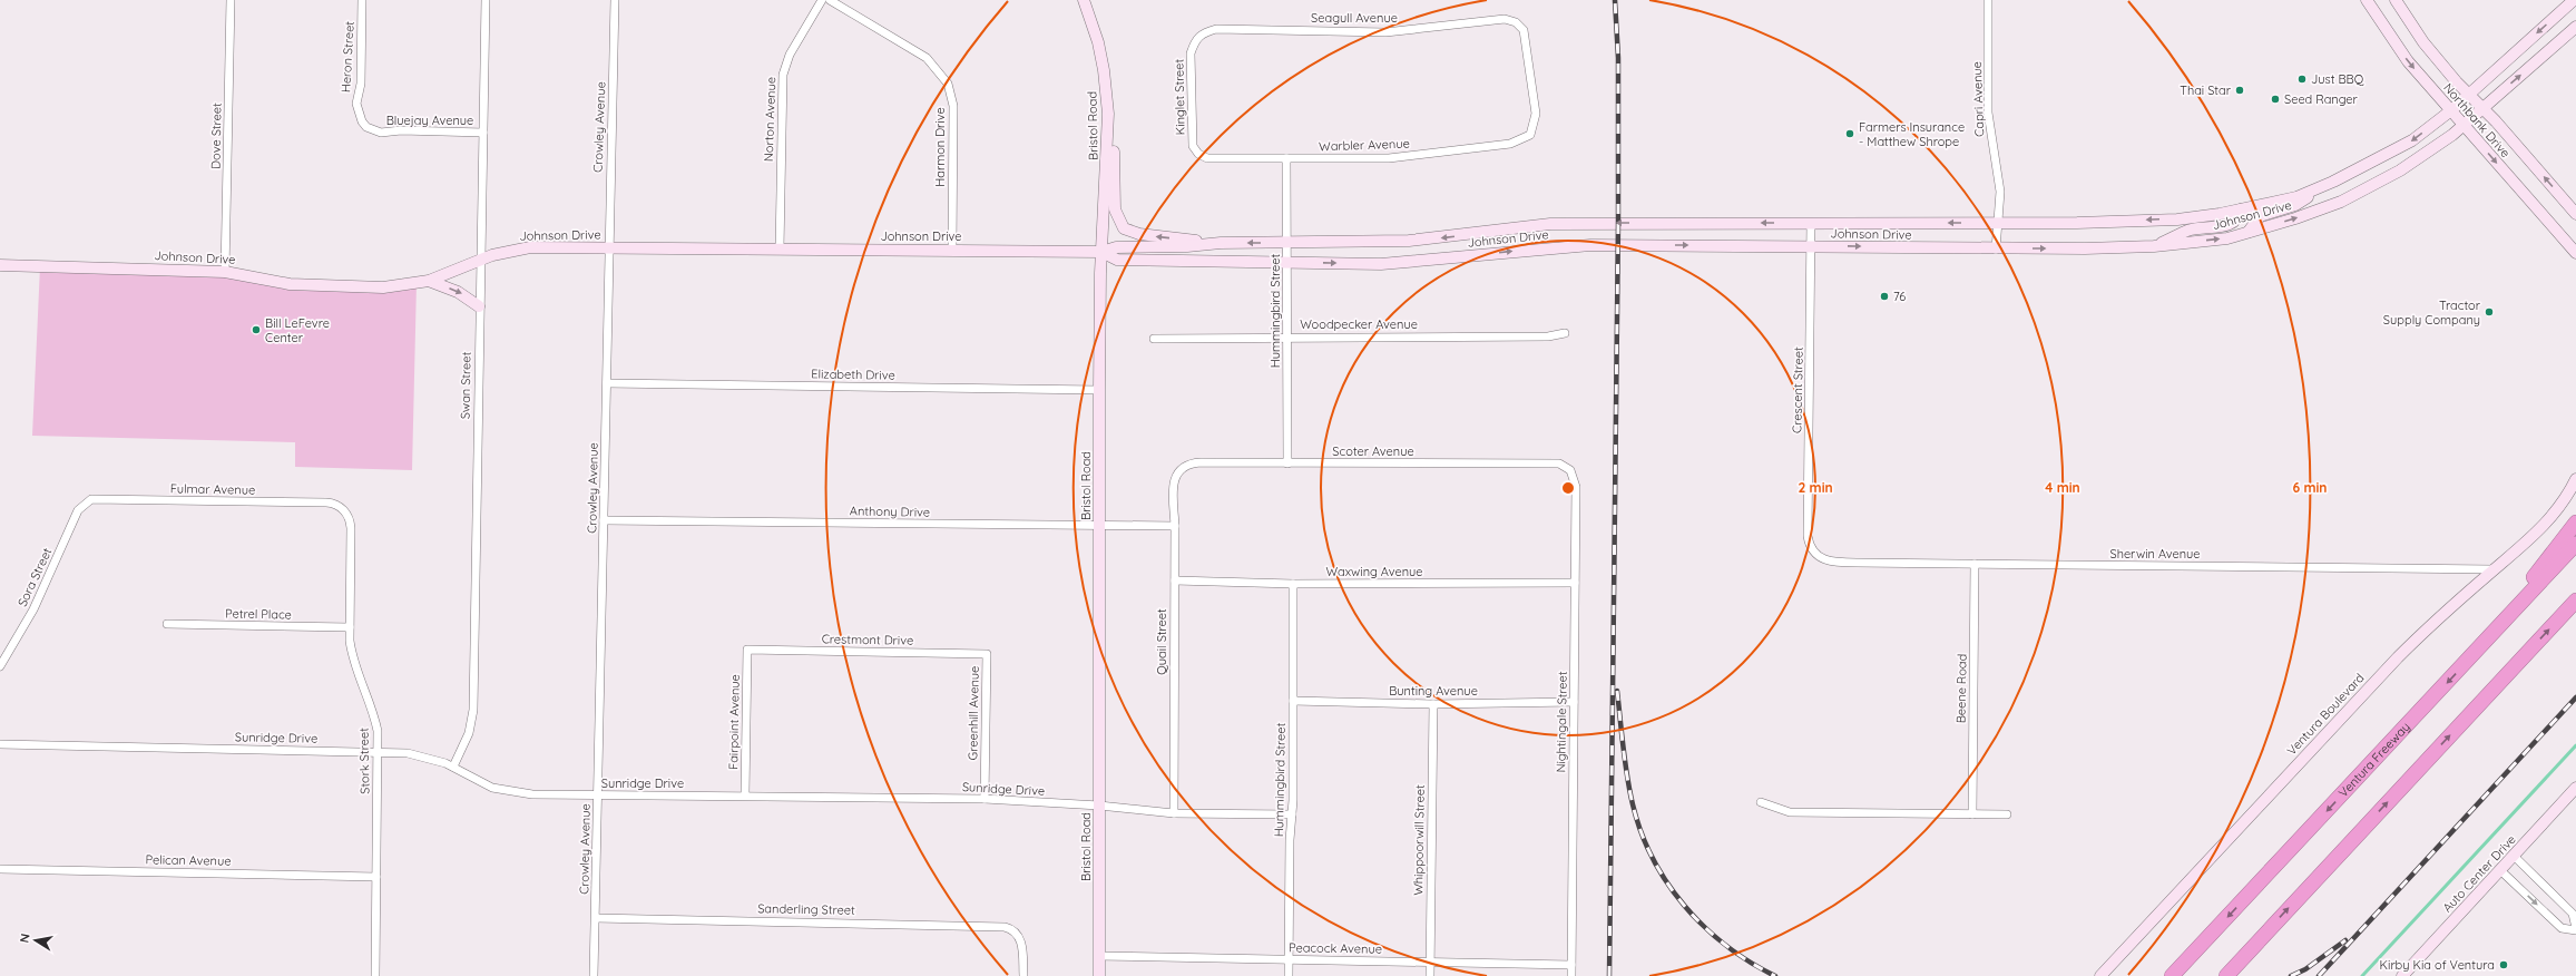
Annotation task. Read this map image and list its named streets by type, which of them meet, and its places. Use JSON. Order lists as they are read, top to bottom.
{
  "streets": {
    "highway": ["Ventura Freeway"],
    "main road": [
      "Northbank Drive",
      "Bristol Road",
      "Johnson Drive",
      "Ventura Boulevard",
      "Auto Center Drive"
    ],
    "street": [
      "Seagull Avenue",
      "Heron Street",
      "Kinglet Street",
      "Capri Avenue",
      "Norton Avenue",
      "Bluejay Avenue",
      "Crowley Avenue",
      "Dove Street",
      "Warbler Avenue",
      "Harmon Drive",
      "Hummingbird Street",
      "Woodpecker Avenue",
      "Elizabeth Drive",
      "Swan Street",
      "Crescent Street",
      "Scoter Avenue",
      "Fulmar Avenue",
      "Anthony Drive",
      "Sherwin Avenue",
      "Waxwing Avenue",
      "Sora Street",
      "Petrel Place",
      "Crestmont Drive",
      "Quail Street",
      "Beene Road",
      "Bunting Avenue",
      "Greenhill Avenue",
      "Fairpoint Avenue",
      "Nightingale Street",
      "Sunridge Drive",
      "Stork Street",
      "Whippoorwill Street",
      "Pelican Avenue",
      "Sanderling Street",
      "Peacock Avenue"
    ]
  },
  "crossings": [
    ["Seagull Avenue", "Kinglet Street"],
    ["Seagull Avenue", "Warbler Avenue"],
    ["Heron Street", "Bluejay Avenue"],
    ["Kinglet Street", "Warbler Avenue"],
    ["Capri Avenue", "Johnson Drive"],
    ["Norton Avenue", "Johnson Drive"],
    ["Bluejay Avenue", "Swan Street"],
    ["Northbank Drive", "Johnson Drive"],
    ["Bristol Road", "Johnson Drive"],
    ["Bristol Road", "Elizabeth Drive"],
    ["Bristol Road", "Anthony Drive"],
    ["Bristol Road", "Sunridge Drive"],
    ["Bristol Road", "Peacock Avenue"],
    ["Crowley Avenue", "Johnson Drive"],
    ["Crowley Avenue", "Elizabeth Drive"],
    ["Crowley Avenue", "Anthony Drive"],
    ["Crowley Avenue", "Sunridge Drive"],
    ["Crowley Avenue", "Sanderling Street"],
    ["Dove Street", "Johnson Drive"],
    ["Warbler Avenue", "Hummingbird Street"],
    ["Harmon Drive", "Johnson Drive"],
    ["Johnson Drive", "Hummingbird Street"],
    ["Johnson Drive", "Swan Street"],
    ["Johnson Drive", "Crescent Street"],
    ["Hummingbird Street", "Woodpecker Avenue"],
    ["Hummingbird Street", "Scoter Avenue"],
    ["Hummingbird Street", "Waxwing Avenue"],
    ["Hummingbird Street", "Bunting Avenue"],
    ["Hummingbird Street", "Sunridge Drive"],
    ["Hummingbird Street", "Peacock Avenue"],
    ["Swan Street", "Sunridge Drive"],
    ["Crescent Street", "Sherwin Avenue"],
    ["Scoter Avenue", "Quail Street"],
    ["Scoter Avenue", "Nightingale Street"],
    ["Fulmar Avenue", "Sora Street"],
    ["Fulmar Avenue", "Stork Street"],
    ["Anthony Drive", "Quail Street"],
    ["Sherwin Avenue", "Beene Road"],
    ["Sherwin Avenue", "Ventura Boulevard"],
    ["Waxwing Avenue", "Quail Street"],
    ["Waxwing Avenue", "Nightingale Street"],
    ["Petrel Place", "Stork Street"],
    ["Crestmont Drive", "Greenhill Avenue"],
    ["Crestmont Drive", "Fairpoint Avenue"],
    ["Quail Street", "Sunridge Drive"],
    ["Bunting Avenue", "Nightingale Street"],
    ["Bunting Avenue", "Whippoorwill Street"],
    ["Greenhill Avenue", "Sunridge Drive"],
    ["Fairpoint Avenue", "Sunridge Drive"],
    ["Nightingale Street", "Peacock Avenue"],
    ["Sunridge Drive", "Stork Street"],
    ["Stork Street", "Pelican Avenue"],
    ["Whippoorwill Street", "Peacock Avenue"]
  ],
  "places": [
    "Just BBQ",
    "Thai Star",
    "Seed Ranger",
    "Farmers Insurance - Matthew Shrope",
    "76",
    "Tractor Supply Company",
    "Bill LeFevre Center",
    "Kirby Kia of Ventura"
  ],
  "north": "left",
  "rings": ["2 min", "4 min", "6 min"]
}
